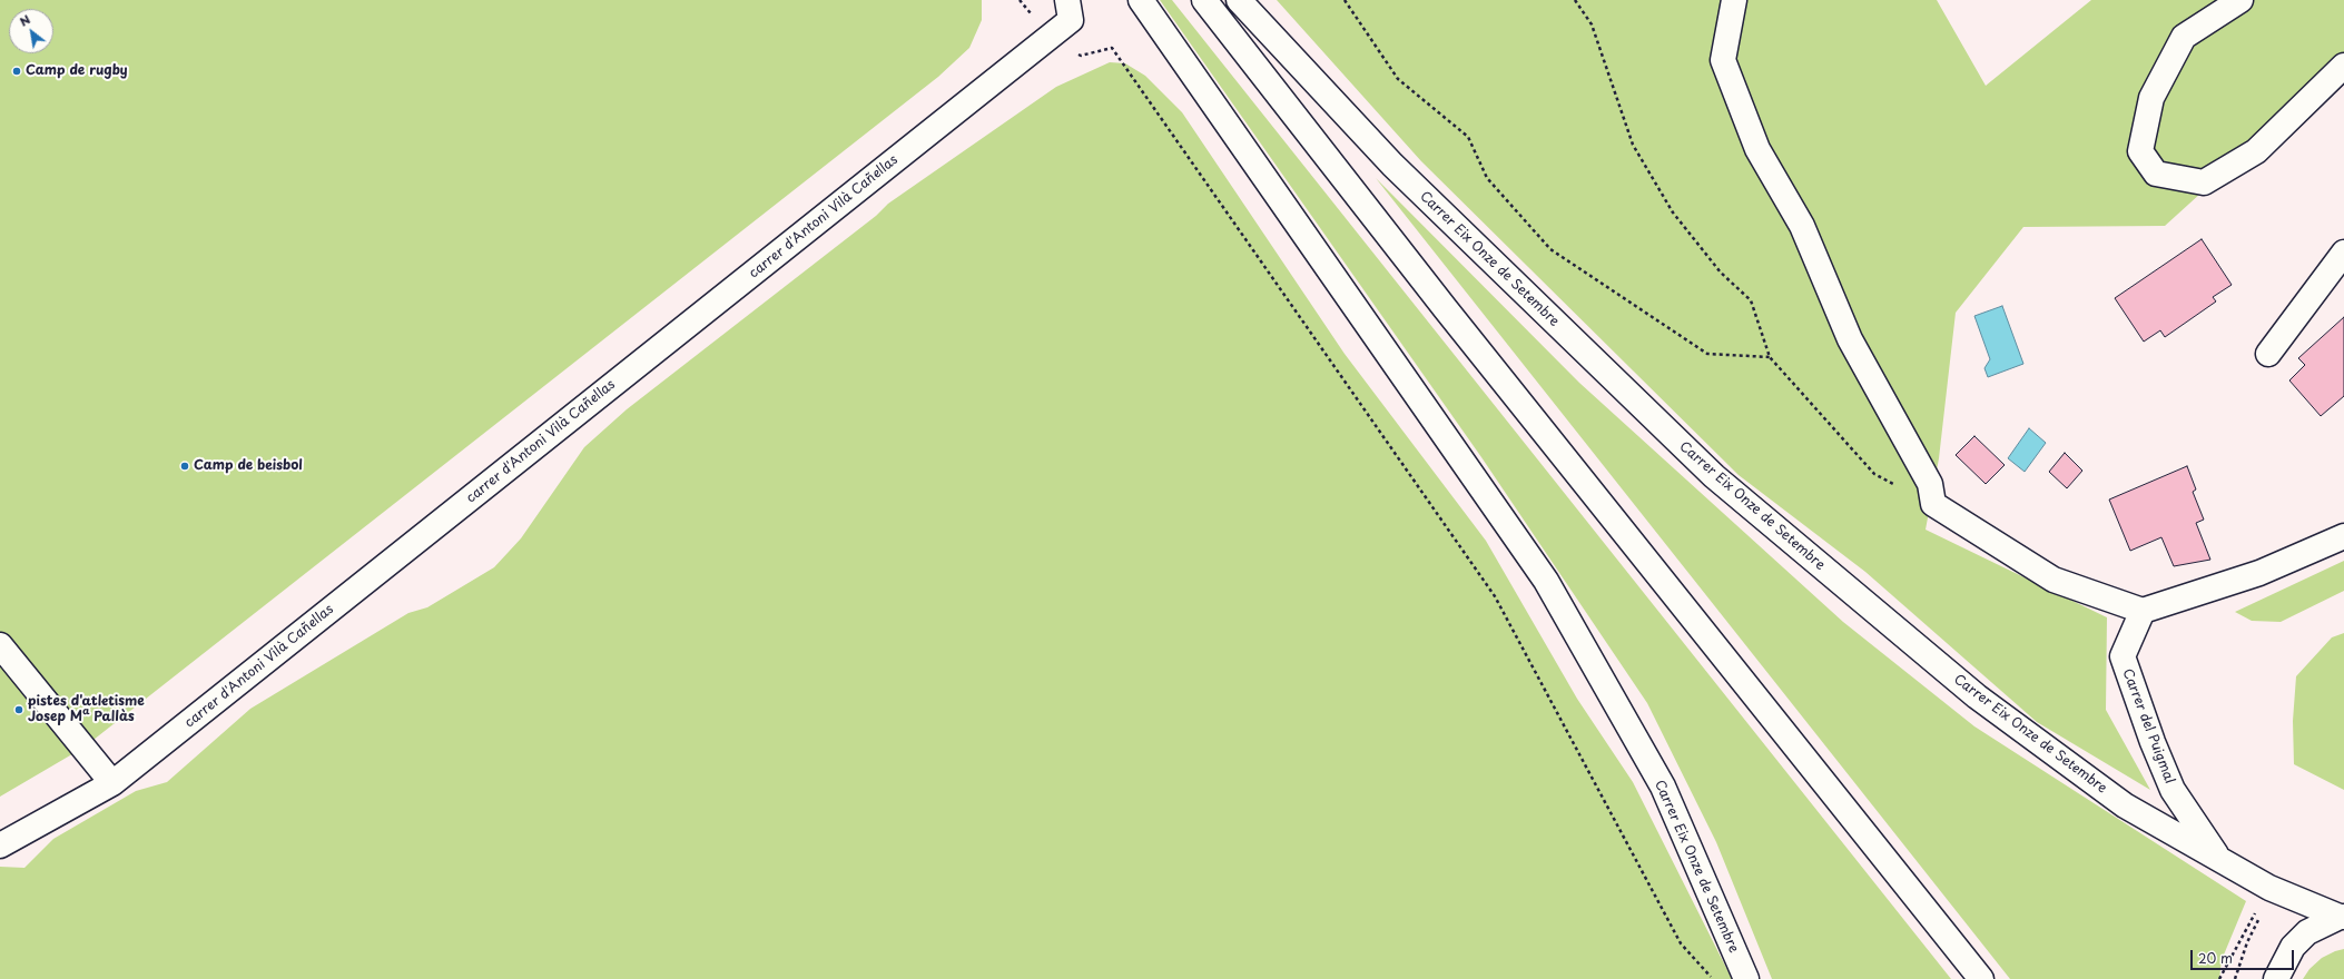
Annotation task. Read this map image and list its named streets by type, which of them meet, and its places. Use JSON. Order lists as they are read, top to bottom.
{
  "streets": {
    "street": ["carrer d'Antoni Vilà Cañellas", "Carrer Eix Onze de Setembre", "Carrer del Puigmal"]
  },
  "crossings": [
    ["Carrer Eix Onze de Setembre", "Carrer del Puigmal"]
  ],
  "places": ["Camp de rugby", "Camp de beisbol", "pistes d'atletisme Josep Mª Pallàs"],
  "scale_bar": "20 m",
  "north": "top left"
}
